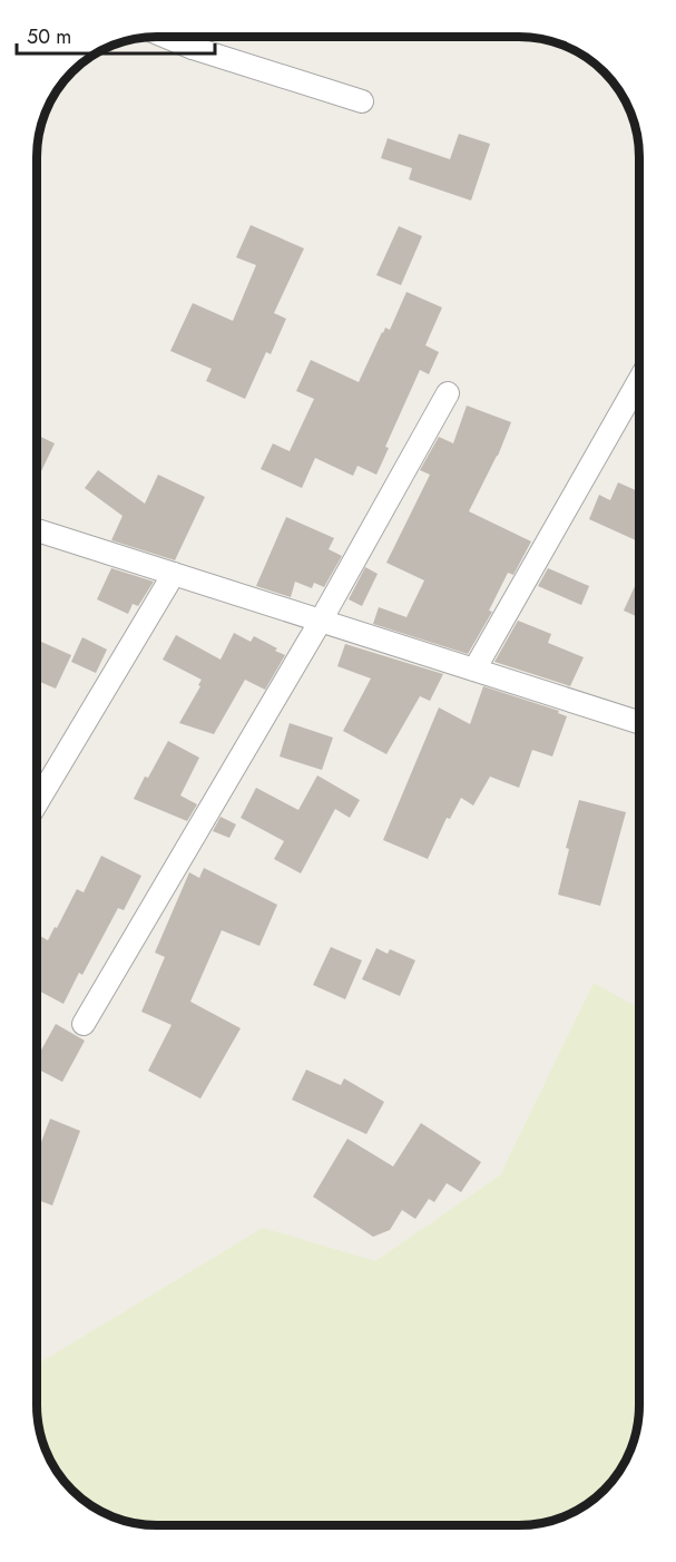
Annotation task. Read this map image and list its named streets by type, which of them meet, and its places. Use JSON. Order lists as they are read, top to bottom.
{
  "scale_bar": "50 m"
}
